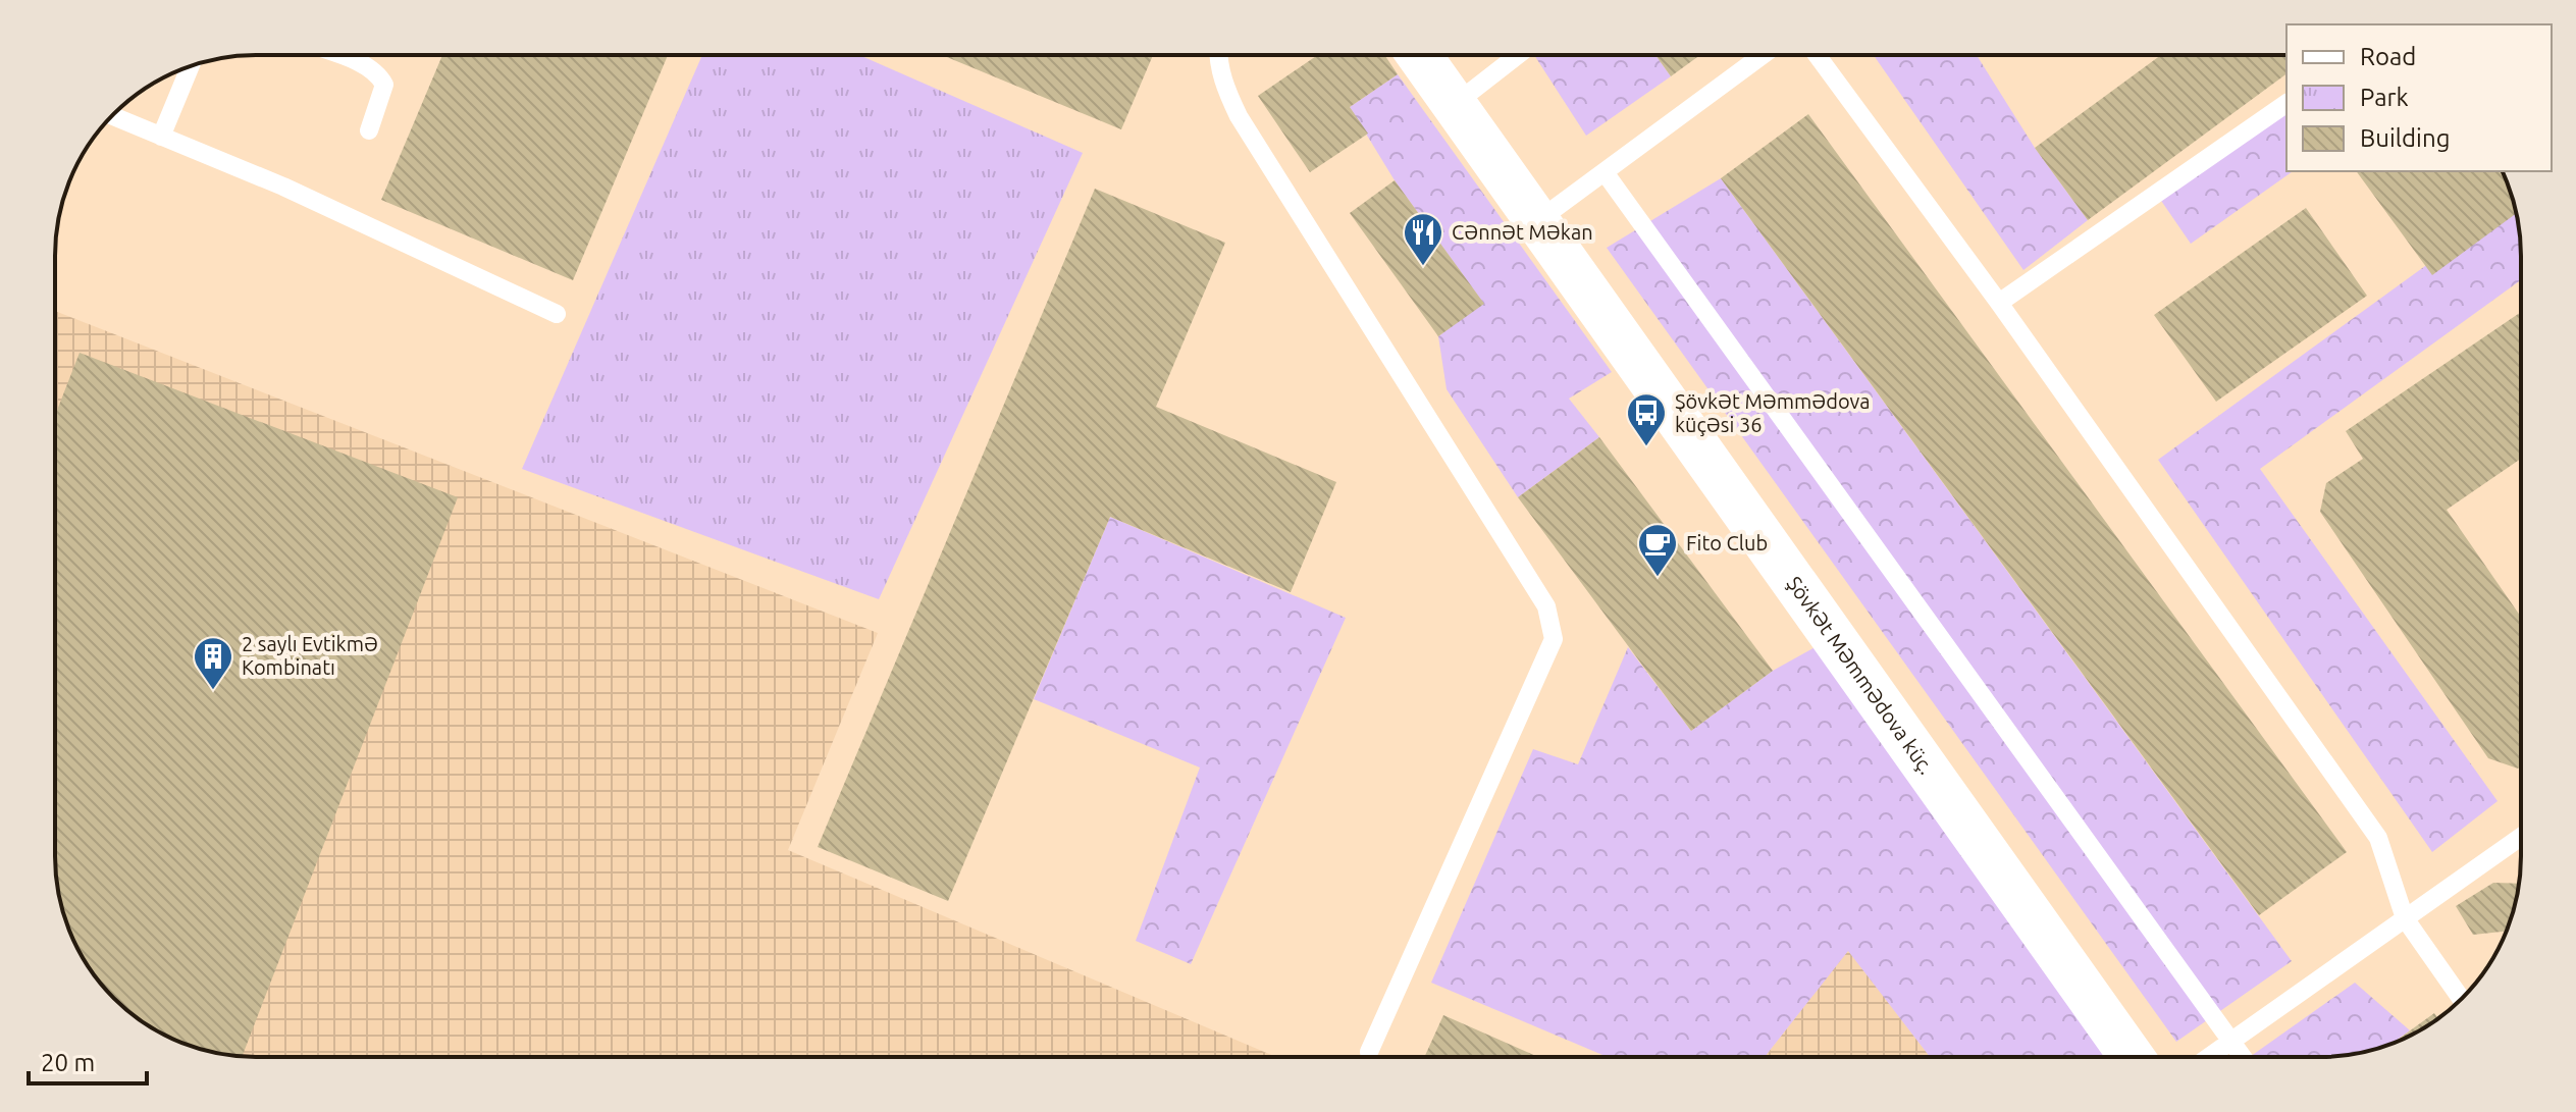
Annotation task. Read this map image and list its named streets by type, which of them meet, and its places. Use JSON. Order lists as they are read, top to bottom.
{
  "streets": {
    "main road": ["Şövkət Məmmədova küç."]
  },
  "places": {
    "restaurant": ["Cənnət Məkan"],
    "bus stop": ["Şövkət Məmmədova küçəsi 36"],
    "cafe": ["Fito Club"],
    "building": ["2 saylı Evtikmə Kombinatı"]
  },
  "legend": ["Road", "Park", "Building"],
  "scale_bar": "20 m"
}
